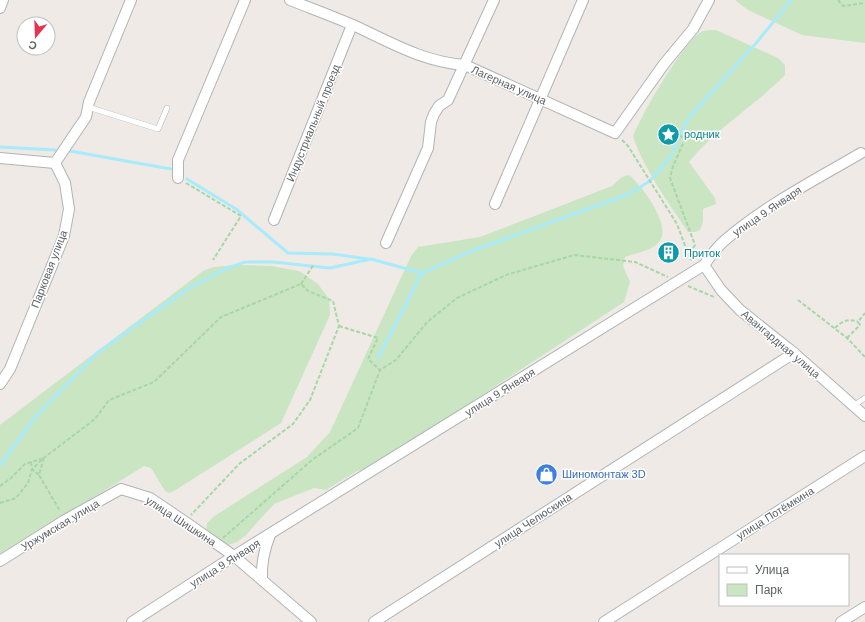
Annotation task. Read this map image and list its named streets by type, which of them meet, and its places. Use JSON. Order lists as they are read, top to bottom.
{
  "streets": {
    "street": [
      "Лагерная улица",
      "Индустриальный проезд",
      "улица 9 Января",
      "Парковая улица",
      "Авангардная улица",
      "улица Потёмкина",
      "улица Челюскина",
      "улица Шишкина",
      "Уржумская улица"
    ]
  },
  "crossings": [
    ["Лагерная улица", "Индустриальный проезд"],
    ["улица 9 Января", "Авангардная улица"],
    ["улица 9 Января", "улица Шишкина"],
    ["Авангардная улица", "улица Челюскина"],
    ["улица Шишкина", "Уржумская улица"]
  ],
  "places": {
    "place": ["родник"],
    "building": ["Приток"],
    "shop": ["Шиномонтаж 3D"]
  },
  "legend": ["Улица", "Парк"],
  "north": "bottom"
}
